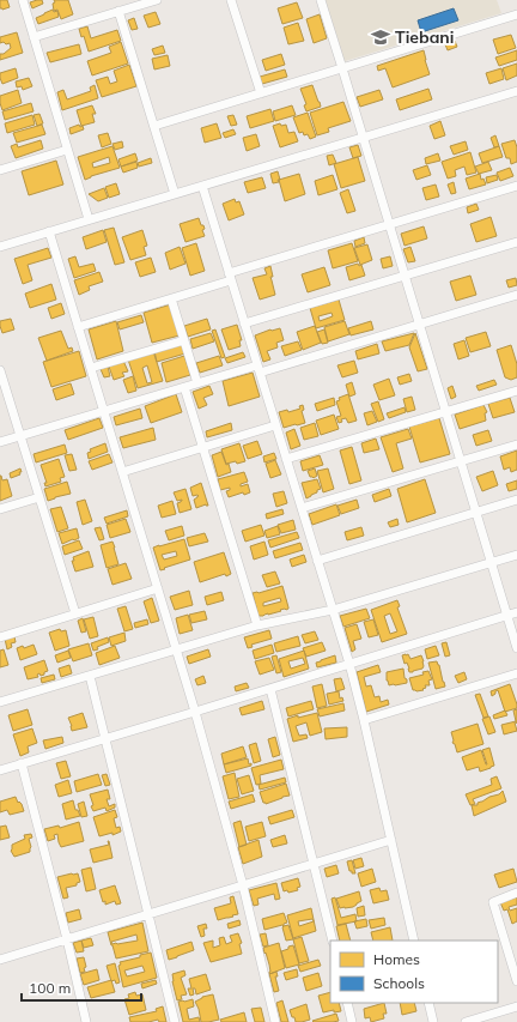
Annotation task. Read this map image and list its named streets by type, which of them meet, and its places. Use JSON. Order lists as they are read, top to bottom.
{
  "places": {
    "school or university": ["Tiebani"]
  },
  "legend": ["Homes", "Schools"],
  "scale_bar": "100 m"
}
